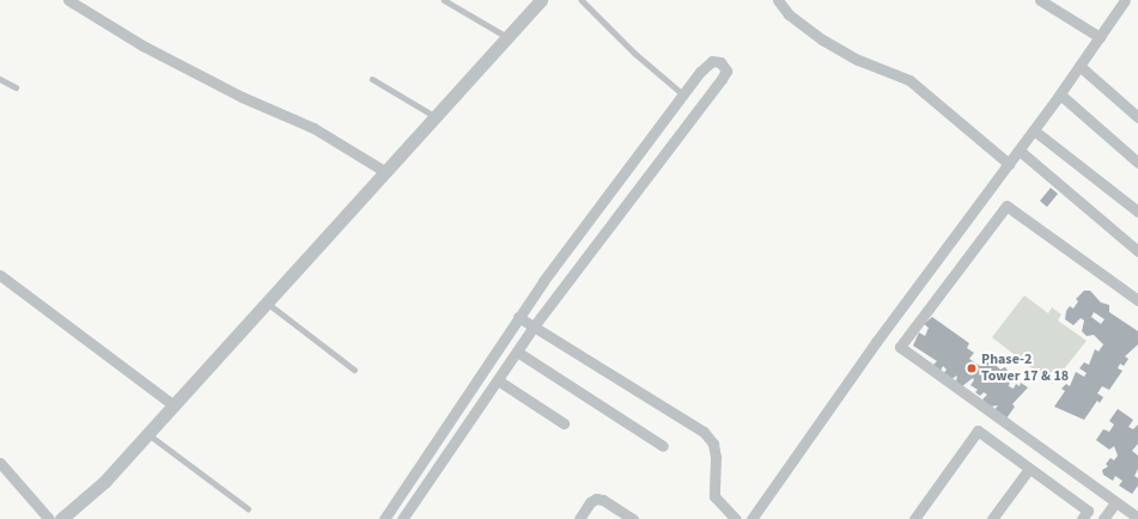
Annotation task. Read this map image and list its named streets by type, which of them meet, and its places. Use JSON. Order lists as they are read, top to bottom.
{
  "places": ["Phase-2 Tower 17 & 18"]
}
